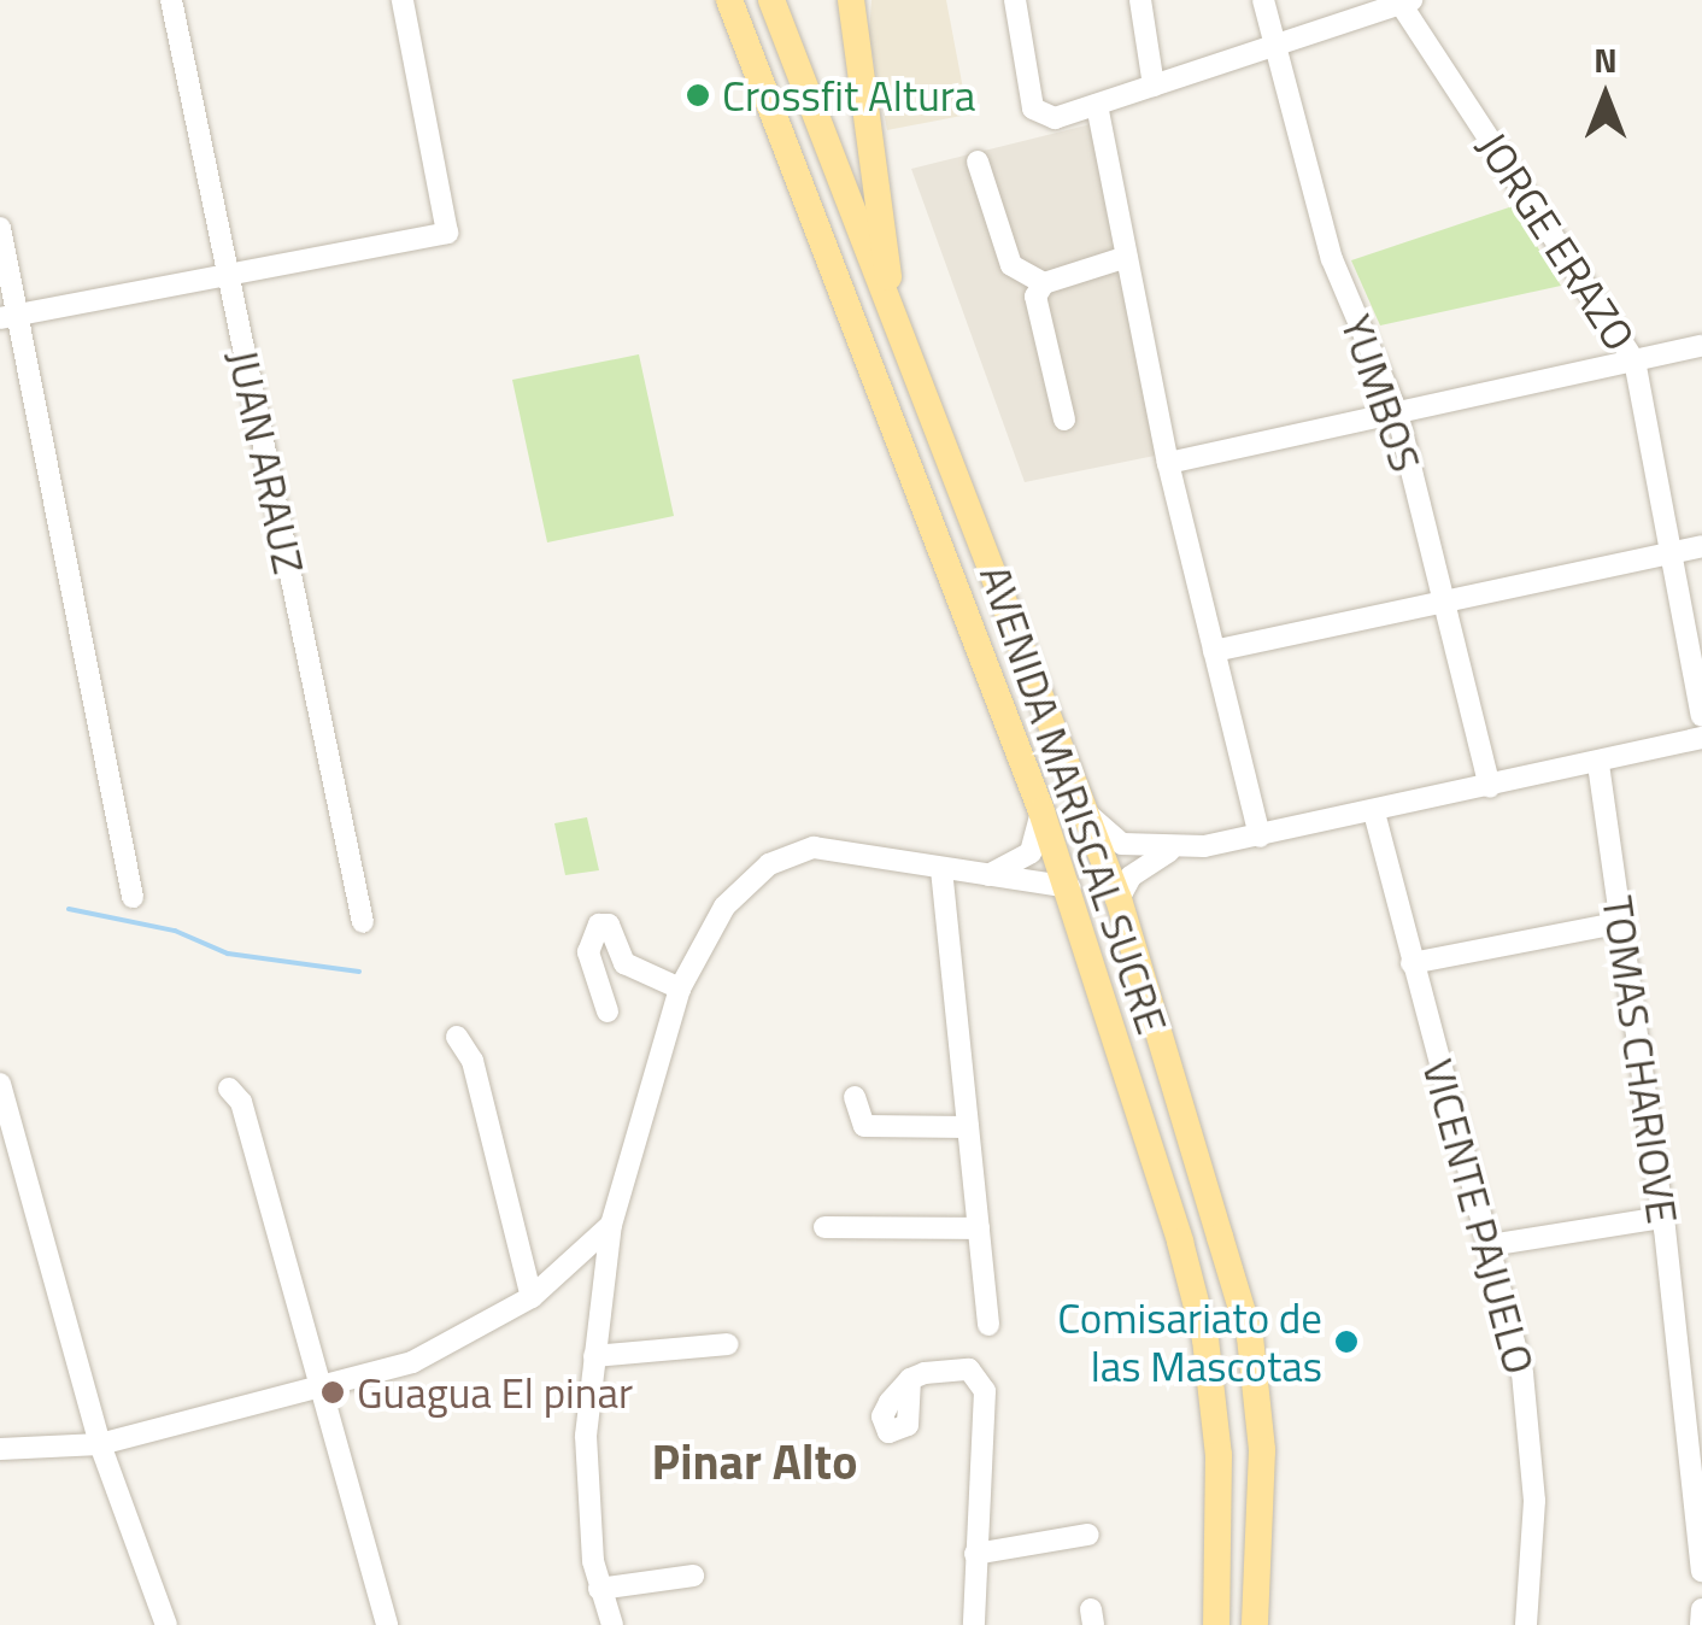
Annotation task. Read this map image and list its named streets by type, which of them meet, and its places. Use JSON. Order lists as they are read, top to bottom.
{
  "streets": {
    "main road": ["AVENIDA MARISCAL SUCRE"],
    "street": [
      "JORGE ERAZO",
      "YUMBOS",
      "JUAN ARAUZ",
      "TOMAS CHARIOVE",
      "VICENTE PAJUELO"
    ]
  },
  "districts": ["Pinar Alto"],
  "places": ["Crossfit Altura", "Comisariato de las Mascotas", "Guagua El pinar"],
  "north": "top"
}
